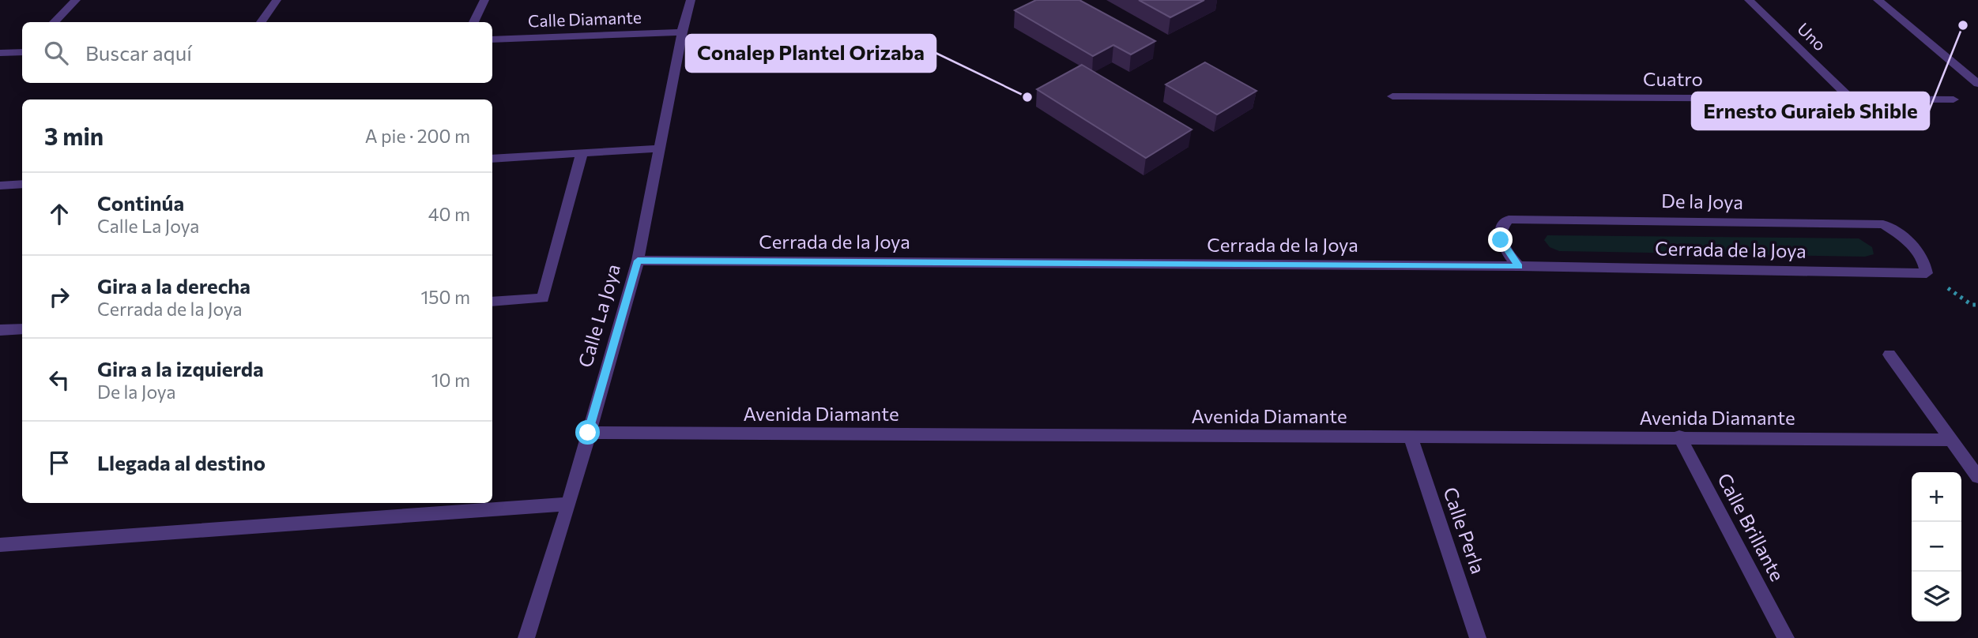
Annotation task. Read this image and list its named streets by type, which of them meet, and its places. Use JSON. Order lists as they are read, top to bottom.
{
  "streets": {
    "street": [
      "Calle Diamante",
      "Uno",
      "Cuatro",
      "De la Joya",
      "Cerrada de la Joya",
      "Calle La Joya",
      "Avenida Diamante",
      "Calle Brillante",
      "Calle Perla"
    ]
  },
  "crossings": [
    ["Calle Diamante", "Calle La Joya"],
    ["Uno", "Cuatro"],
    ["De la Joya", "Cerrada de la Joya"],
    ["Cerrada de la Joya", "Calle La Joya"],
    ["Calle La Joya", "Avenida Diamante"],
    ["Avenida Diamante", "Calle Brillante"],
    ["Avenida Diamante", "Calle Perla"]
  ],
  "places": ["Ernesto Guraieb Shible", "Conalep Plantel Orizaba"],
  "page": {
    "search": "Buscar aquí",
    "heading": ["3 min", "A pie · 200 m"],
    "list": [
      ["Continúa", "Calle La Joya", "40 m"],
      ["Gira a la derecha", "Cerrada de la Joya", "150 m"],
      ["Gira a la izquierda", "De la Joya", "10 m"],
      "Llegada al destino"
    ],
    "map_buttons": ["+", "−"]
  }
}
